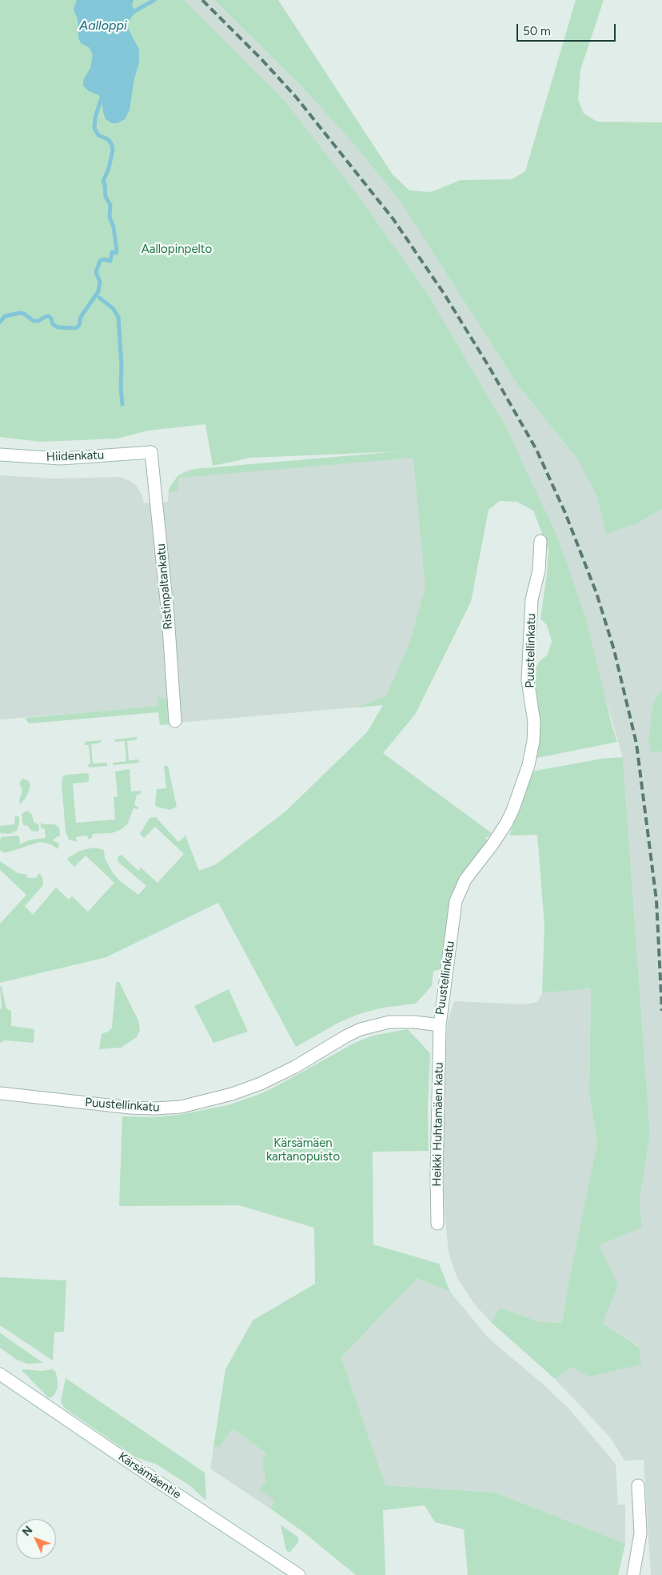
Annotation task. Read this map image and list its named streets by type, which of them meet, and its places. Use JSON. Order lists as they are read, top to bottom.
{
  "streets": {
    "street": [
      "Hiidenkatu",
      "Ristinpaltankatu",
      "Puustellinkatu",
      "Heikki Huhtamäen katu",
      "Kärsämäentie"
    ]
  },
  "crossings": [
    ["Hiidenkatu", "Ristinpaltankatu"],
    ["Puustellinkatu", "Heikki Huhtamäen katu"]
  ],
  "water": ["Aalloppi"],
  "parks": ["Aallopinpelto", "Kärsämäen kartanopuisto"],
  "scale_bar": "50 m",
  "north": "top left"
}
